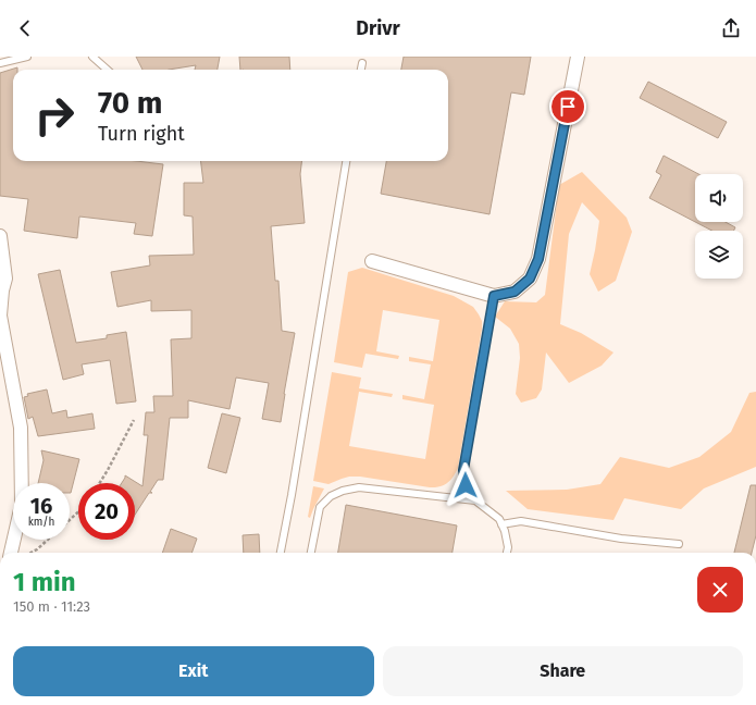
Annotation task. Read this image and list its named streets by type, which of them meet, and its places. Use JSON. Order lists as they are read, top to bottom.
{
  "page": {
    "header": "Drivr",
    "turn": ["70 m", "Turn right"],
    "speed": "16 km/h",
    "limit": "20",
    "heading": ["1 min", "150 m · 11:23"],
    "buttons": ["Exit", "Share"]
  }
}
